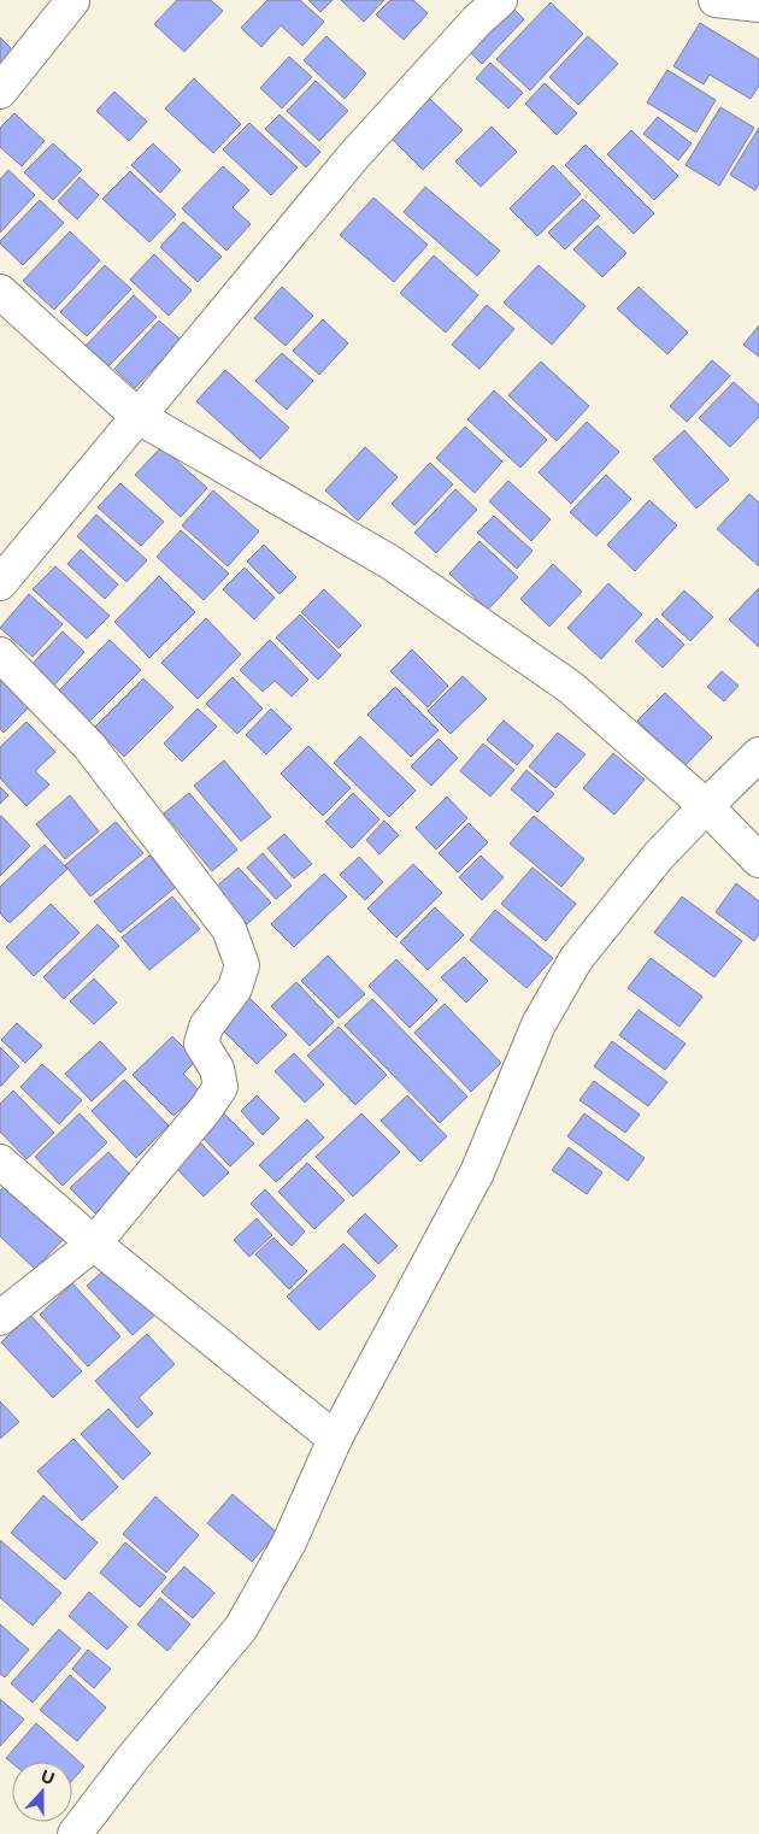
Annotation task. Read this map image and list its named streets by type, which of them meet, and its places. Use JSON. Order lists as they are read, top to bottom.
{
  "north": "top"
}
